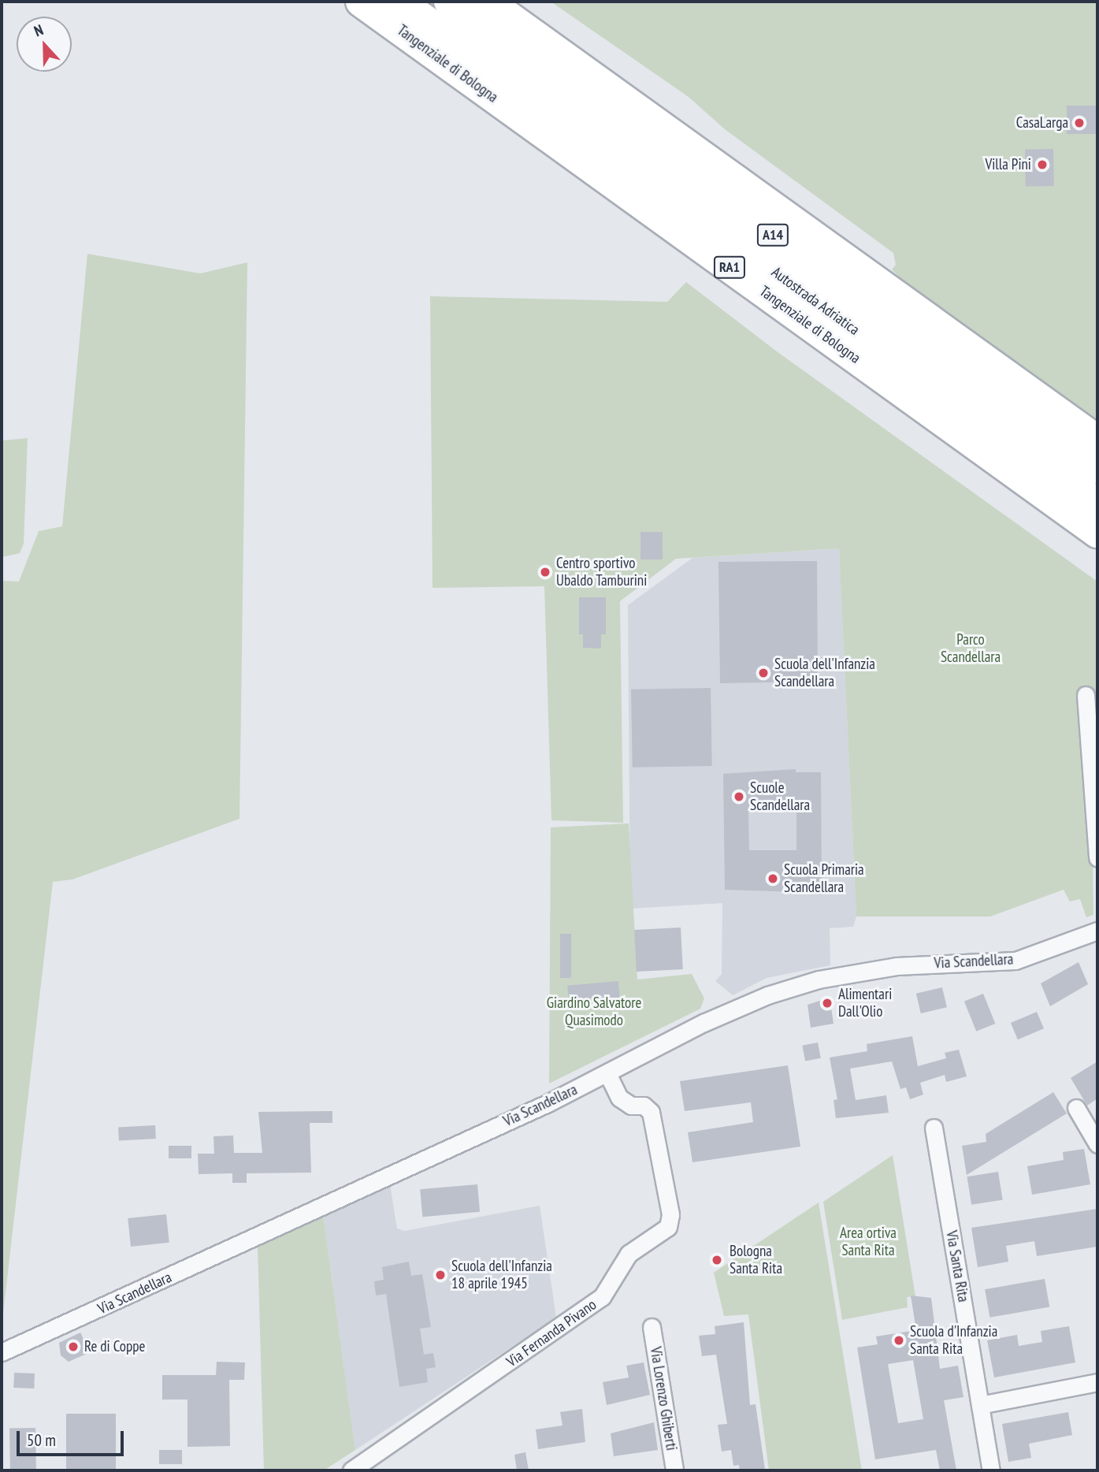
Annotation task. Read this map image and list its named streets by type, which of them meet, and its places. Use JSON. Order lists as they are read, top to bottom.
{
  "streets": {
    "highway": [
      "Tangenziale di Bologna",
      "A14",
      "RA1",
      "Autostrada Adriatica"
    ],
    "street": [
      "Via Scandellara",
      "Via Santa Rita",
      "Via Fernanda Pivano",
      "Via Lorenzo Ghiberti"
    ]
  },
  "crossings": [
    ["Via Scandellara", "Via Fernanda Pivano"]
  ],
  "parks": ["Parco Scandellara", "Giardino Salvatore Quasimodo", "Area ortiva Santa Rita"],
  "places": [
    "CasaLarga",
    "Villa Pini",
    "Centro sportivo Ubaldo Tamburini",
    "Scuola dell'Infanzia Scandellara",
    "Scuole Scandellara",
    "Scuola Primaria Scandellara",
    "Alimentari Dall'Olio",
    "Bologna Santa Rita",
    "Scuola dell'Infanzia 18 aprile 1945",
    "Scuola d'Infanzia Santa Rita",
    "Re di Coppe"
  ],
  "scale_bar": "50 m",
  "north": "top"
}
